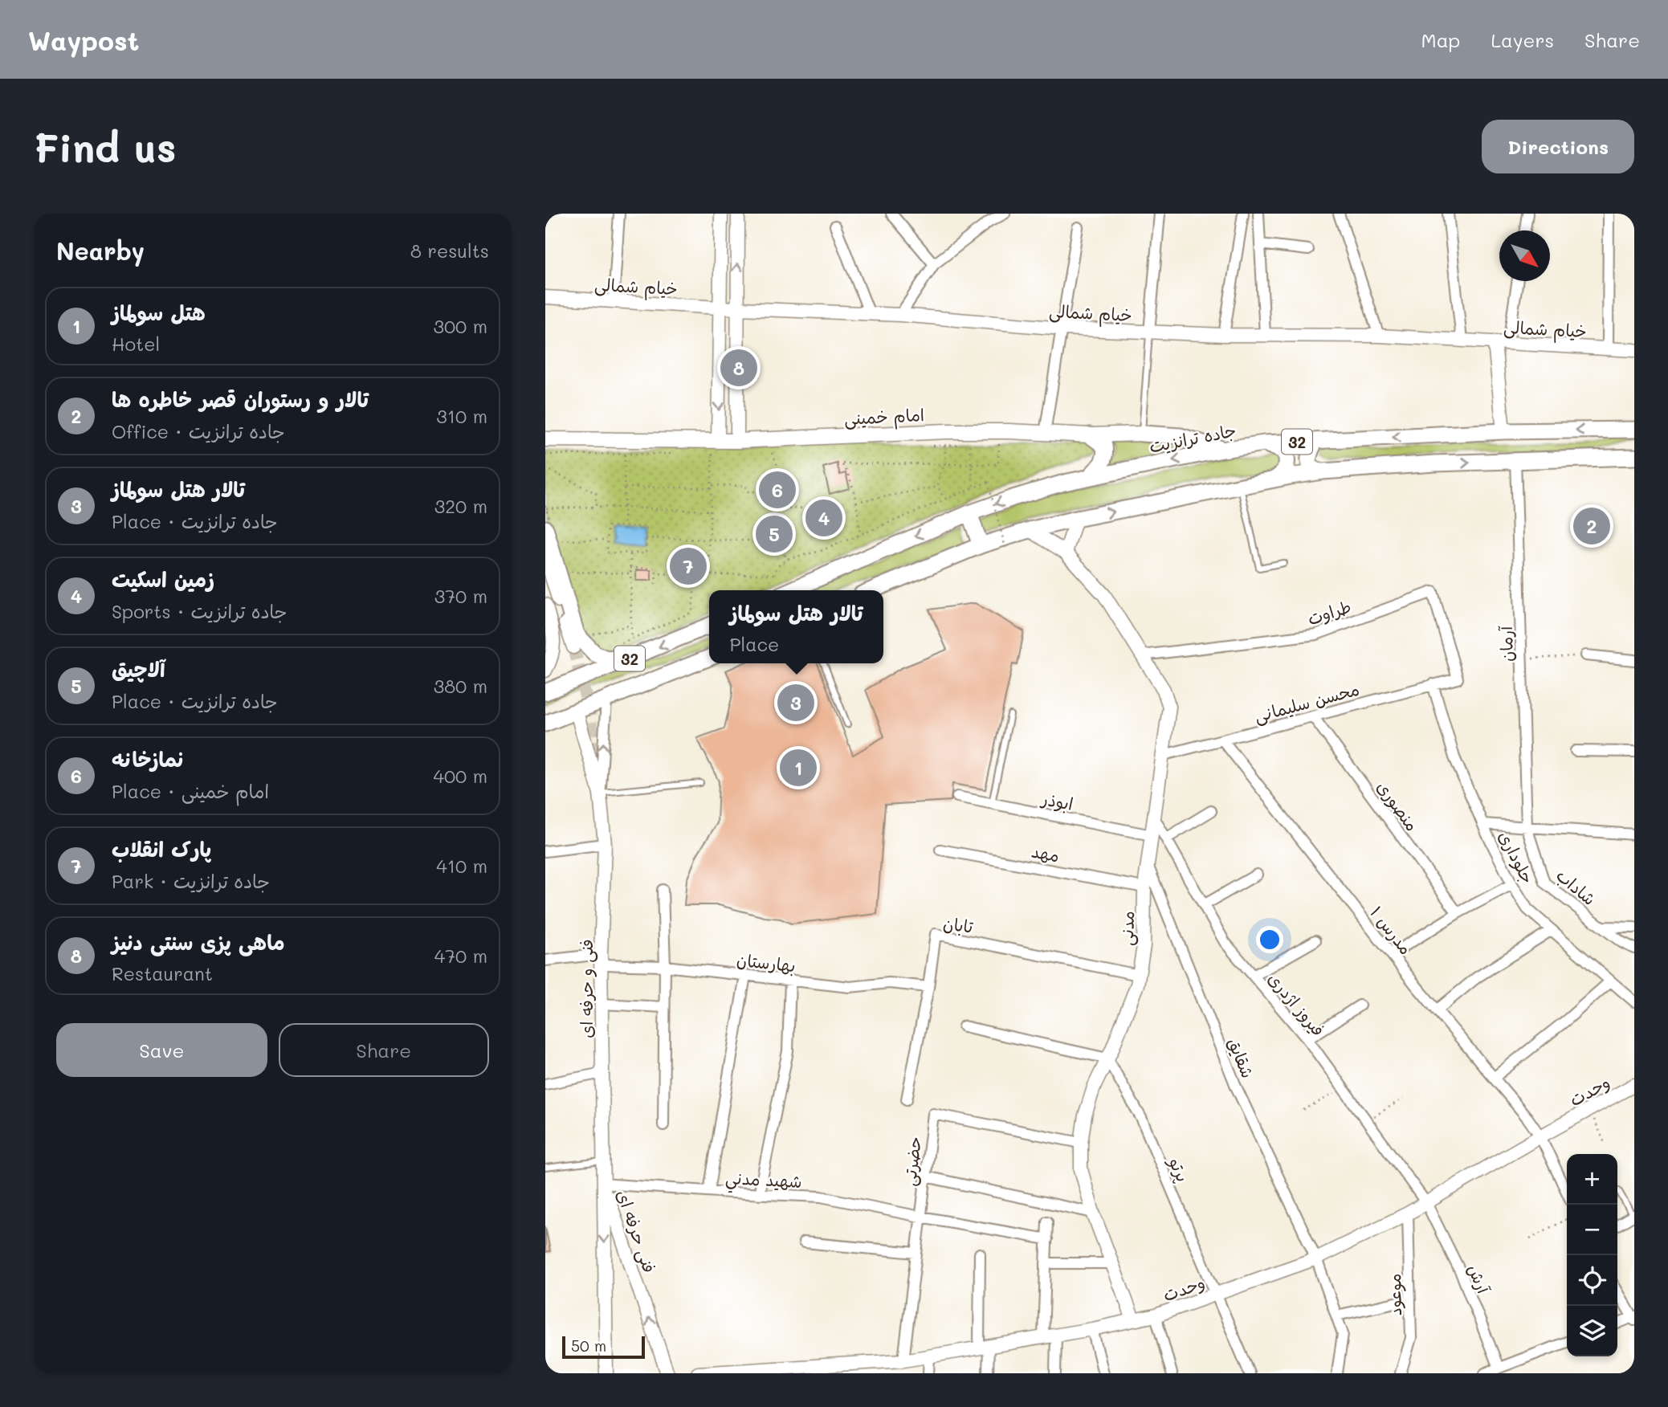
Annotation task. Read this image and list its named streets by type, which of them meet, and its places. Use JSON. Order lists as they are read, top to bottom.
{
  "streets": {
    "main road": ["امام خمینی", "جاده ترانزیت", "32"],
    "street": [
      "خیام شمالی",
      "طراوت",
      "آرمان",
      "محسن سلیمانی",
      "ابوذر",
      "منصوری",
      "مهد",
      "جلوداری",
      "شاداب",
      "تابان",
      "مدنی",
      "مدرس ۱",
      "بهارستان",
      "فنی و حرفه ای",
      "فیروز اژدری",
      "شقایق",
      "وحدت",
      "حضرتی",
      "پرتو",
      "شهيد مدني",
      "فنی حرفه ای",
      "آرش",
      "موعود"
    ]
  },
  "crossings": [
    ["امام خمینی", "جاده ترانزیت"],
    ["32", "آرمان"],
    ["32", "مدنی"],
    ["طراوت", "محسن سلیمانی"],
    ["طراوت", "مدنی"],
    ["آرمان", "شاداب"],
    ["محسن سلیمانی", "منصوری"],
    ["محسن سلیمانی", "جلوداری"],
    ["محسن سلیمانی", "مدنی"],
    ["محسن سلیمانی", "مدرس ۱"],
    ["ابوذر", "مدنی"],
    ["مهد", "مدنی"],
    ["تابان", "مدنی"],
    ["تابان", "بهارستان"],
    ["مدنی", "فیروز اژدری"],
    ["مدنی", "شقایق"],
    ["مدنی", "وحدت"],
    ["مدنی", "حضرتی"],
    ["مدنی", "پرتو"],
    ["مدرس ۱", "وحدت"],
    ["بهارستان", "فنی و حرفه ای"],
    ["فنی و حرفه ای", "شهيد مدني"],
    ["فنی و حرفه ای", "فنی حرفه ای"],
    ["فیروز اژدری", "وحدت"],
    ["فیروز اژدری", "آرش"],
    ["شقایق", "وحدت"],
    ["وحدت", "حضرتی"],
    ["وحدت", "پرتو"],
    ["وحدت", "آرش"],
    ["وحدت", "موعود"],
    ["حضرتی", "شهيد مدني"],
    ["شهيد مدني", "فنی حرفه ای"]
  ],
  "scale_bar": "50 m",
  "north": "bottom right",
  "page": {
    "header": "Waypost",
    "nav": ["Map", "Layers", "Share"],
    "buttons": [
      "Directions",
      ["Save", "Share"]
    ],
    "title": "Find us",
    "heading": ["Nearby", "8 results"],
    "list": [
      {
        "mark": "1",
        "name": "هتل سولماز",
        "note": "Hotel",
        "value": "300 m"
      },
      {
        "mark": "2",
        "name": "تالار و رستوران قصر خاطره ها",
        "note": "Office · جاده ترانزیت",
        "value": "310 m"
      },
      {
        "mark": "3",
        "name": "تالار هتل سولماز",
        "note": "Place · جاده ترانزیت",
        "value": "320 m"
      },
      {
        "mark": "4",
        "name": "زمین اسکیت",
        "note": "Sports · جاده ترانزیت",
        "value": "370 m"
      },
      {
        "mark": "5",
        "name": "آلاچیق",
        "note": "Place · جاده ترانزیت",
        "value": "380 m"
      },
      {
        "mark": "6",
        "name": "نمازخانه",
        "note": "Place · امام خمینی",
        "value": "400 m"
      },
      {
        "mark": "7",
        "name": "پارک انقلاب",
        "note": "Park · جاده ترانزیت",
        "value": "410 m"
      },
      {
        "mark": "8",
        "name": "ماهی پزی سنتی دنیز",
        "note": "Restaurant",
        "value": "470 m"
      }
    ],
    "pins": [
      "8",
      "6",
      "4",
      "2",
      "5",
      "7",
      "3",
      "1"
    ],
    "popup": ["تالار هتل سولماز", "Place"],
    "map_buttons": ["+", "−"],
    "scale": "50 m"
  }
}
